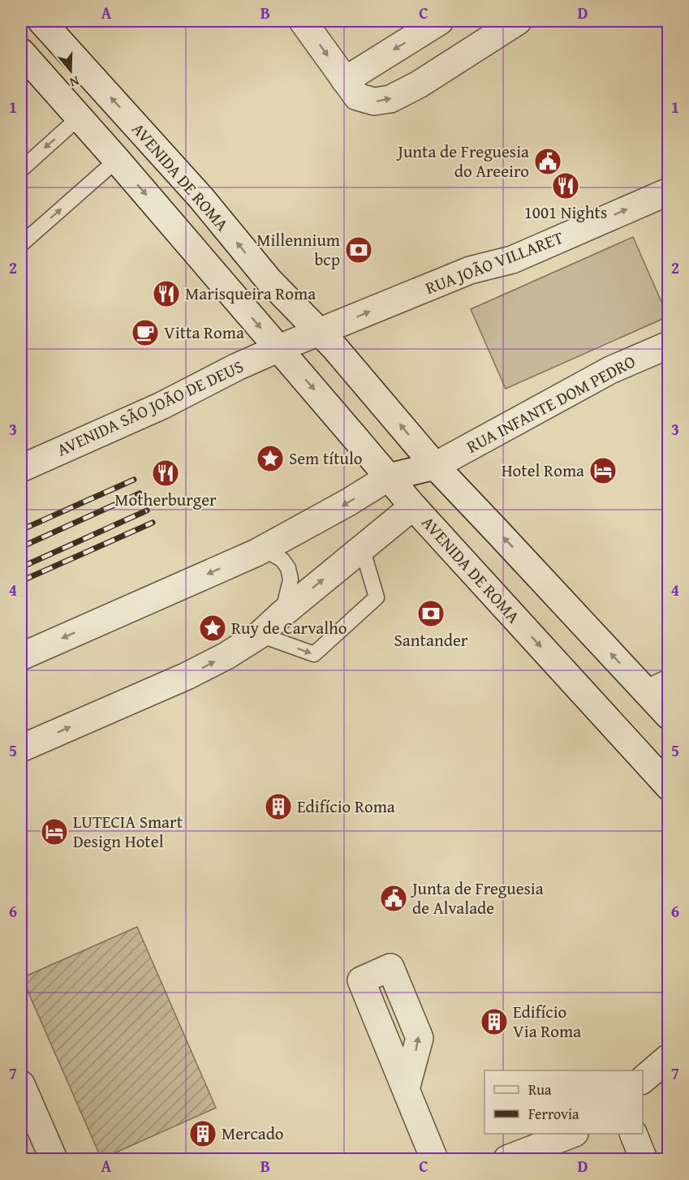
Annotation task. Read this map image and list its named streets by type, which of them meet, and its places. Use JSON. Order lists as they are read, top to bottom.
{
  "streets": {
    "street": [
      "AVENIDA DE ROMA",
      "RUA JOÃO VILLARET",
      "RUA INFANTE DOM PEDRO",
      "AVENIDA SÃO JOÃO DE DEUS"
    ]
  },
  "crossings": [
    ["AVENIDA DE ROMA", "RUA JOÃO VILLARET"],
    ["AVENIDA DE ROMA", "RUA INFANTE DOM PEDRO"],
    ["AVENIDA DE ROMA", "AVENIDA SÃO JOÃO DE DEUS"]
  ],
  "one_way": ["RUA JOÃO VILLARET"],
  "places": {
    "public building": ["Junta de Freguesia do Areeiro", "Junta de Freguesia de Alvalade"],
    "restaurant": ["1001 Nights", "Marisqueira Roma", "Motherburger"],
    "bank": ["Millennium bcp", "Santander"],
    "cafe": ["Vitta Roma"],
    "place": ["Sem título", "Ruy de Carvalho"],
    "hotel": ["Hotel Roma", "LUTECIA Smart Design Hotel"],
    "building": ["Edifício Roma", "Edifício Via Roma", "Mercado"]
  },
  "legend": ["Rua", "Ferrovia"],
  "north": "bottom",
  "grid": {
    "columns": [
      "A",
      "B",
      "C",
      "D"
    ],
    "rows": [
      "1",
      "2",
      "3",
      "4",
      "5",
      "6",
      "7"
    ]
  }
}
